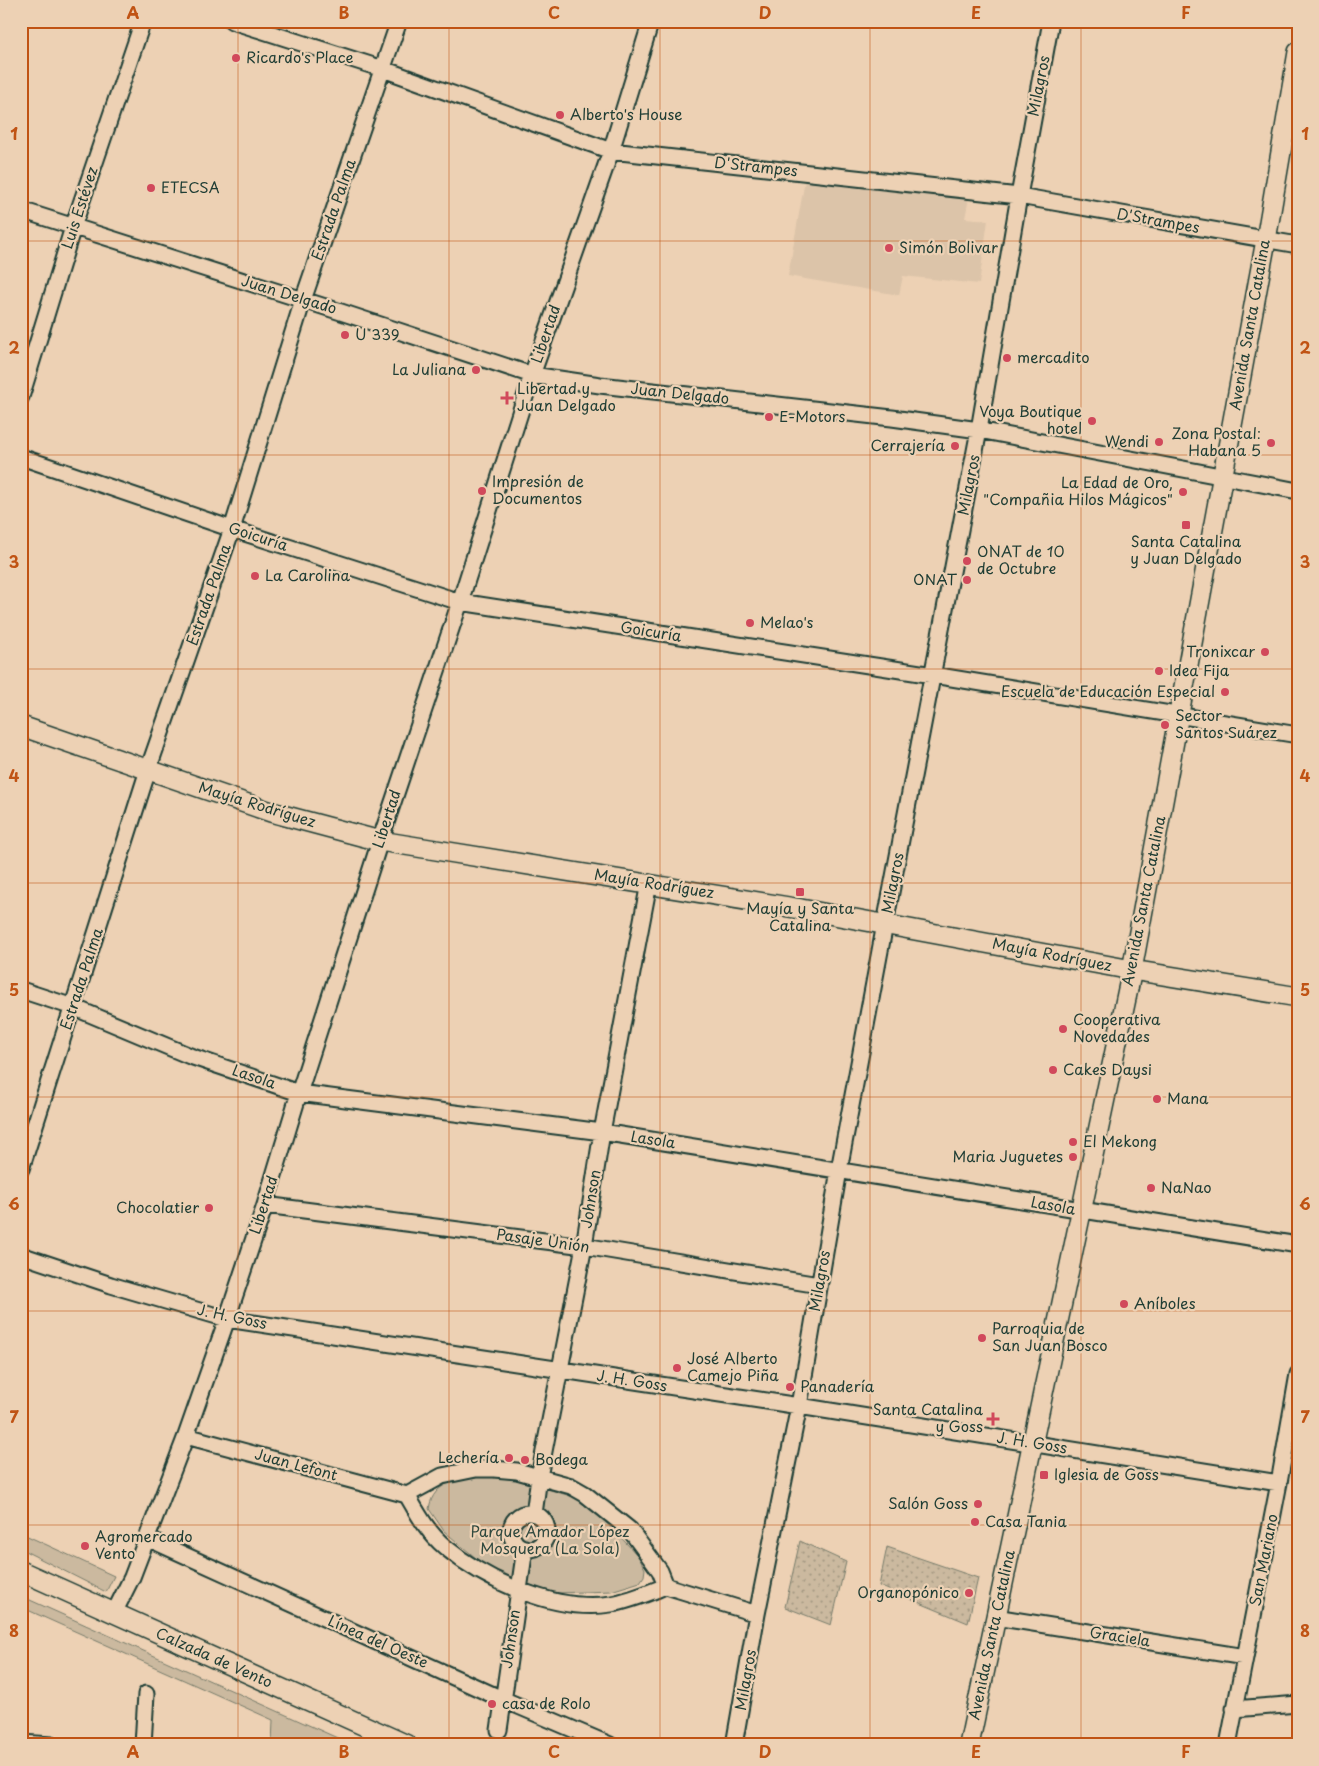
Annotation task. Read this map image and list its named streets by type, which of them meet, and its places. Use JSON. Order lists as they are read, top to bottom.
{
  "streets": {
    "main road": ["Avenida Santa Catalina", "Mayía Rodríguez", "Calzada de Vento"],
    "street": [
      "Milagros",
      "D'Strampes",
      "Luis Estévez",
      "Estrada Palma",
      "Juan Delgado",
      "Libertad",
      "Goicuría",
      "Lasola",
      "Johnson",
      "Pasaje Unión",
      "J. H. Goss",
      "Juan Lefont",
      "San Mariano",
      "Graciela",
      "Línea del Oeste"
    ]
  },
  "crossings": [
    ["Milagros", "D'Strampes"],
    ["Milagros", "Juan Delgado"],
    ["Milagros", "Goicuría"],
    ["Milagros", "Mayía Rodríguez"],
    ["Milagros", "Lasola"],
    ["Milagros", "Pasaje Unión"],
    ["Milagros", "J. H. Goss"],
    ["D'Strampes", "Estrada Palma"],
    ["D'Strampes", "Avenida Santa Catalina"],
    ["D'Strampes", "Libertad"],
    ["Luis Estévez", "Juan Delgado"],
    ["Estrada Palma", "Juan Delgado"],
    ["Estrada Palma", "Goicuría"],
    ["Estrada Palma", "Mayía Rodríguez"],
    ["Estrada Palma", "Lasola"],
    ["Juan Delgado", "Avenida Santa Catalina"],
    ["Juan Delgado", "Libertad"],
    ["Avenida Santa Catalina", "Goicuría"],
    ["Avenida Santa Catalina", "Mayía Rodríguez"],
    ["Avenida Santa Catalina", "Lasola"],
    ["Avenida Santa Catalina", "J. H. Goss"],
    ["Avenida Santa Catalina", "Graciela"],
    ["Libertad", "Goicuría"],
    ["Libertad", "Mayía Rodríguez"],
    ["Libertad", "Lasola"],
    ["Libertad", "Pasaje Unión"],
    ["Libertad", "J. H. Goss"],
    ["Libertad", "Juan Lefont"],
    ["Libertad", "Línea del Oeste"],
    ["Libertad", "Calzada de Vento"],
    ["Mayía Rodríguez", "Johnson"],
    ["Lasola", "Johnson"],
    ["Johnson", "Pasaje Unión"],
    ["Johnson", "J. H. Goss"],
    ["Johnson", "Línea del Oeste"],
    ["J. H. Goss", "San Mariano"],
    ["San Mariano", "Graciela"]
  ],
  "parks": ["Parque Amador López Mosquera (La Sola)"],
  "places": {
    "other": [
      "Ricardo's Place",
      "Alberto's House",
      "ETECSA",
      "Simón Bolivar",
      "U 339",
      "mercadito",
      "La Juliana",
      "E-Motors",
      "Voya Boutique hotel",
      "Wendi",
      "Zona Postal: Habana 5",
      "Cerrajería",
      "Impresión de Documentos",
      "La Edad de Oro, \"Compañia Hilos Mágicos\"",
      "ONAT de 10 de Octubre",
      "La Carolina",
      "ONAT",
      "Melao's",
      "Tronixcar",
      "Idea Fija",
      "Escuela de Educación Especial",
      "Sector Santos Suárez",
      "Cooperativa Novedades",
      "Cakes Daysi",
      "Mana",
      "El Mekong",
      "Maria Juguetes",
      "NaNao",
      "Chocolatier",
      "Aníboles",
      "Parroquia de San Juan Bosco",
      "José Alberto Camejo Piña",
      "Panadería",
      "Lechería",
      "Bodega",
      "Salón Goss",
      "Casa Tania",
      "Agromercado Vento",
      "Organopónico",
      "casa de Rolo"
    ],
    "health": ["Libertad y Juan Delgado", "Santa Catalina y Goss"],
    "transit": ["Santa Catalina y Juan Delgado", "Mayía y Santa Catalina", "Iglesia de Goss"]
  },
  "grid": {
    "columns": [
      "A",
      "B",
      "C",
      "D",
      "E",
      "F"
    ],
    "rows": [
      "1",
      "2",
      "3",
      "4",
      "5",
      "6",
      "7",
      "8"
    ]
  }
}
